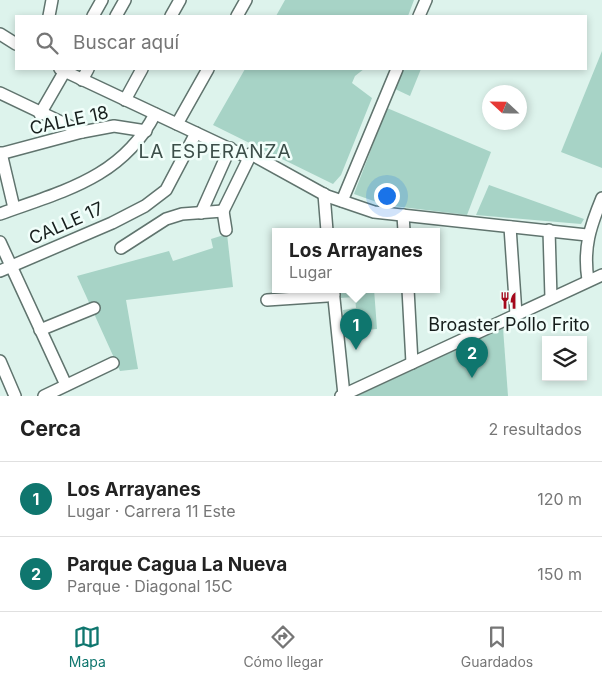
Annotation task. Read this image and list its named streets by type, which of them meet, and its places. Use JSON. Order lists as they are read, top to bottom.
{
  "streets": {
    "street": ["CALLE 18", "CALLE 17"]
  },
  "districts": ["LA ESPERANZA"],
  "places": {
    "restaurant": ["Broaster Pollo Frito"]
  },
  "north": "left",
  "page": {
    "search": "Buscar aquí",
    "popup": ["Los Arrayanes", "Lugar"],
    "pins": ["1", "2"],
    "heading": ["Cerca", "2 resultados"],
    "list": [
      {
        "mark": "1",
        "name": "Los Arrayanes",
        "note": "Lugar · Carrera 11 Este",
        "value": "120 m"
      },
      {
        "mark": "2",
        "name": "Parque Cagua La Nueva",
        "note": "Parque · Diagonal 15C",
        "value": "150 m"
      }
    ],
    "nav": ["Mapa", "Cómo llegar", "Guardados"]
  }
}
